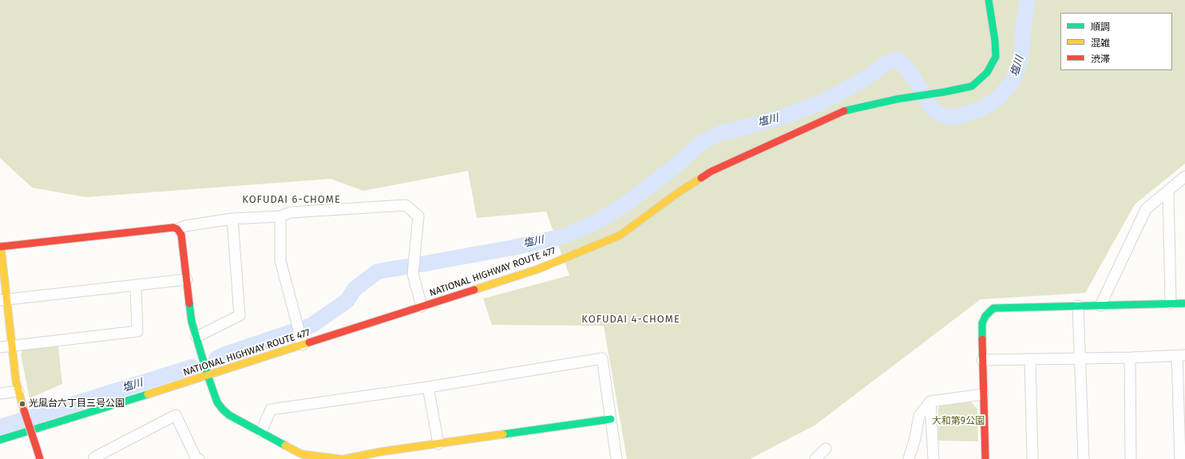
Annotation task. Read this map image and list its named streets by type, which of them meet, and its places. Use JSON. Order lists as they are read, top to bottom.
{
  "streets": {
    "main road": ["NATIONAL HIGHWAY ROUTE 477"]
  },
  "districts": ["KOFUDAI 6-CHOME", "KOFUDAI 4-CHOME"],
  "water": ["塩川"],
  "parks": ["大和第9公園"],
  "places": ["光風台六丁目三号公園"],
  "legend": ["順調", "混雑", "渋滞"]
}
